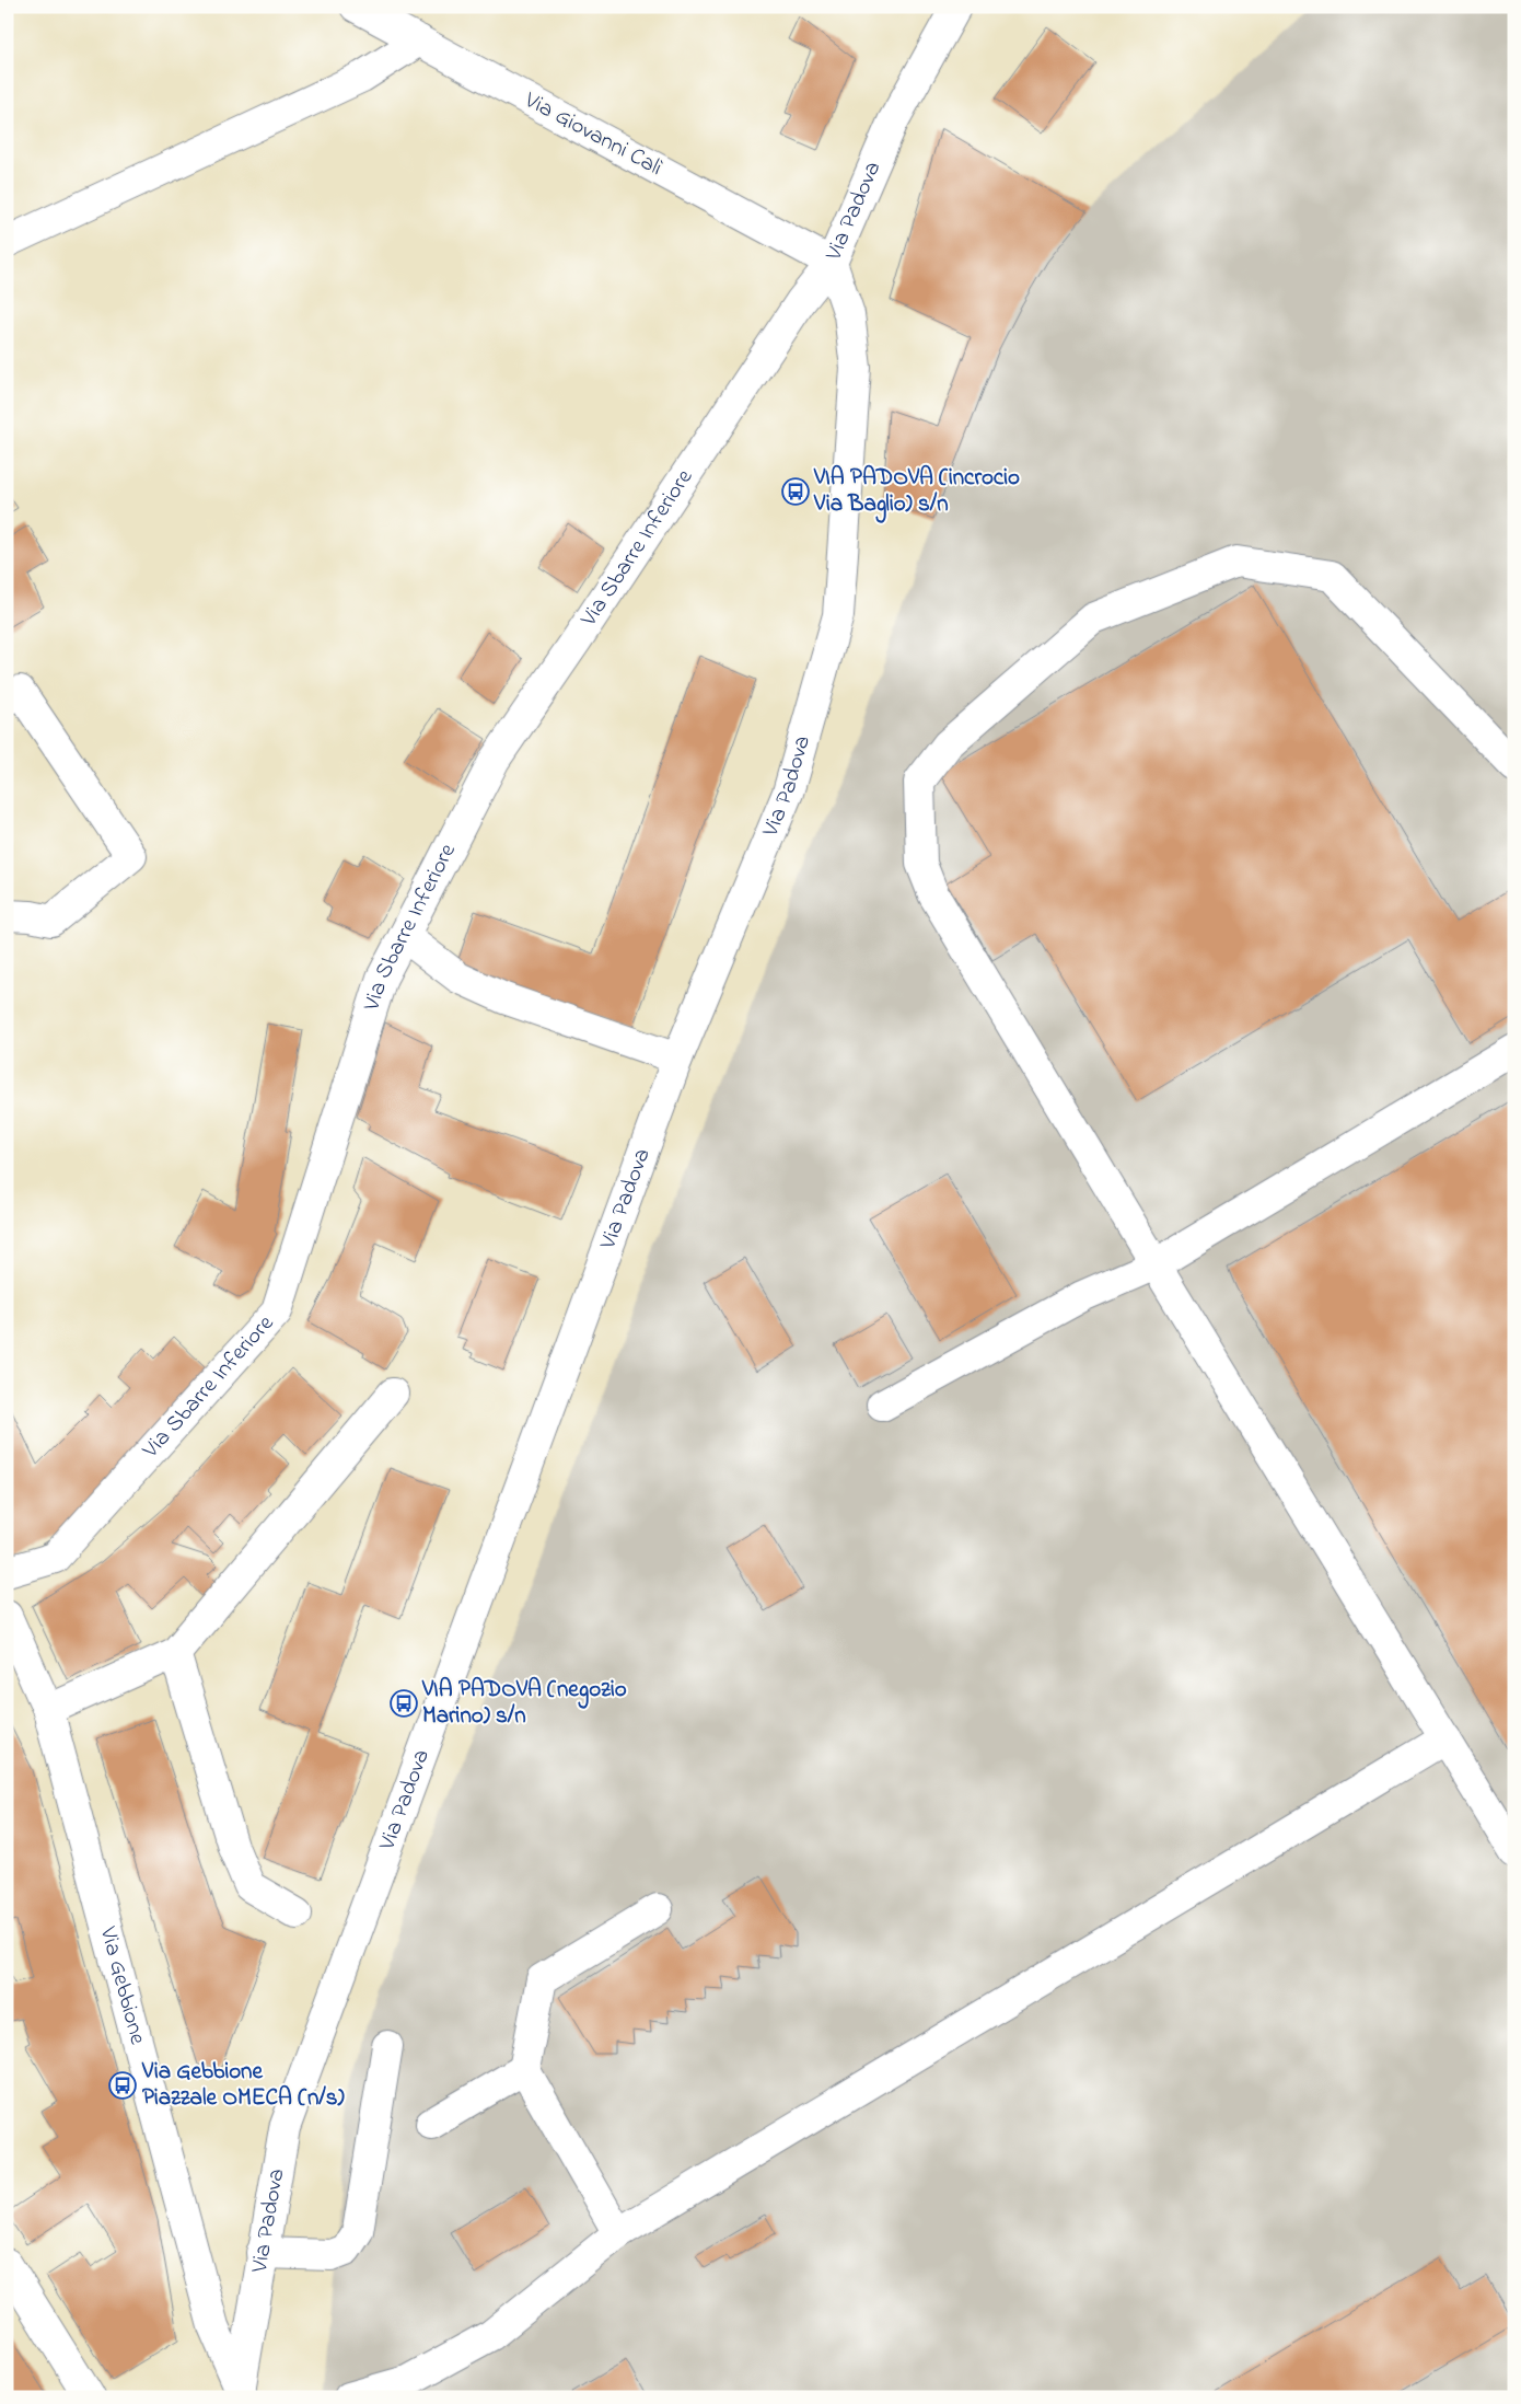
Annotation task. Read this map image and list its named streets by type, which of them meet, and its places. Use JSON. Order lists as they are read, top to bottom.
{
  "streets": {
    "street": [
      "Via Giovanni Calì",
      "Via Padova",
      "Via Sbarre Inferiore",
      "Via Gebbione"
    ]
  },
  "crossings": [
    ["Via Giovanni Calì", "Via Padova"],
    ["Via Giovanni Calì", "Via Sbarre Inferiore"],
    ["Via Padova", "Via Sbarre Inferiore"],
    ["Via Padova", "Via Gebbione"]
  ],
  "places": {
    "bus stop": ["VIA PADOVA (incrocio Via Baglio) s/n", "VIA PADOVA (negozio Marino) s/n", "Via Gebbione Piazzale OMECA (n/s)"]
  }
}
